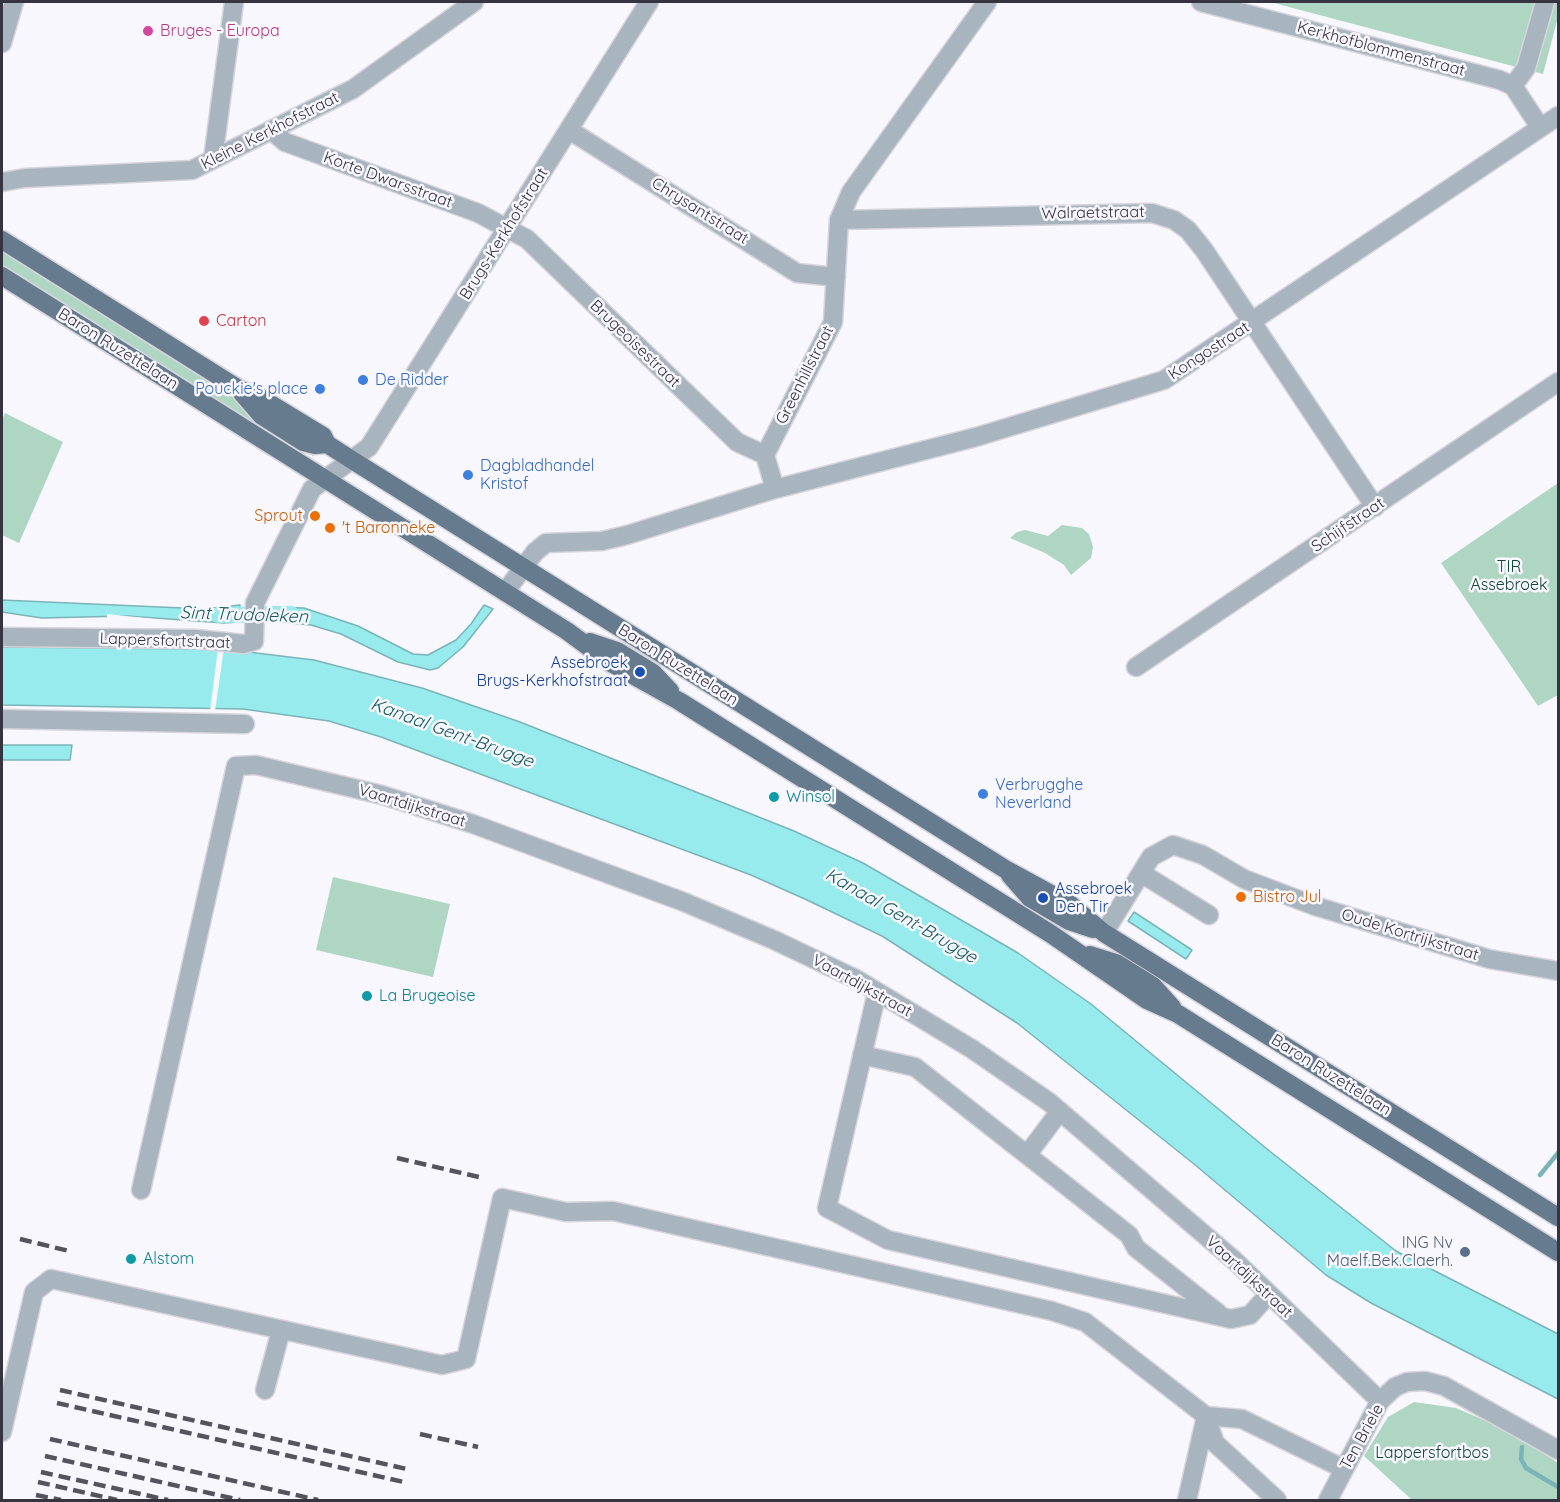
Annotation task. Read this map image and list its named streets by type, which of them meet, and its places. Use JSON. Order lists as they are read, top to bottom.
{
  "streets": {
    "main road": ["Baron Ruzettelaan"],
    "street": [
      "Kerkhofblommenstraat",
      "Kleine Kerkhofstraat",
      "Korte Dwarsstraat",
      "Chrysantstraat",
      "Walraetstraat",
      "Brugs-Kerkhofstraat",
      "Brugeoisestraat",
      "Kongostraat",
      "Greenhillstraat",
      "Schijfstraat",
      "Lappersfortstraat",
      "Vaartdijkstraat",
      "Oude Kortrijkstraat",
      "Ten Briele"
    ]
  },
  "crossings": [
    ["Kleine Kerkhofstraat", "Korte Dwarsstraat"],
    ["Korte Dwarsstraat", "Brugs-Kerkhofstraat"],
    ["Korte Dwarsstraat", "Brugeoisestraat"],
    ["Chrysantstraat", "Brugs-Kerkhofstraat"],
    ["Chrysantstraat", "Greenhillstraat"],
    ["Walraetstraat", "Kongostraat"],
    ["Walraetstraat", "Greenhillstraat"],
    ["Walraetstraat", "Schijfstraat"],
    ["Brugs-Kerkhofstraat", "Brugeoisestraat"],
    ["Brugs-Kerkhofstraat", "Baron Ruzettelaan"],
    ["Brugeoisestraat", "Greenhillstraat"],
    ["Baron Ruzettelaan", "Lappersfortstraat"],
    ["Baron Ruzettelaan", "Oude Kortrijkstraat"],
    ["Vaartdijkstraat", "Ten Briele"]
  ],
  "water": ["Sint Trudoleken", "Kanaal Gent-Brugge"],
  "parks": ["TIR Assebroek", "Lappersfortbos"],
  "places": [
    "Bruges - Europa",
    "Carton",
    "De Ridder",
    "Pouckie's place",
    "Dagbladhandel Kristof",
    "Sprout",
    "'t Baronneke",
    "Assebroek Brugs-Kerkhofstraat",
    "Verbrugghe Neverland",
    "Winsol",
    "Bistro Jul",
    "Assebroek Den Tir",
    "La Brugeoise",
    "ING Nv Maelf.Bek.Claerh.",
    "Alstom"
  ]
}
